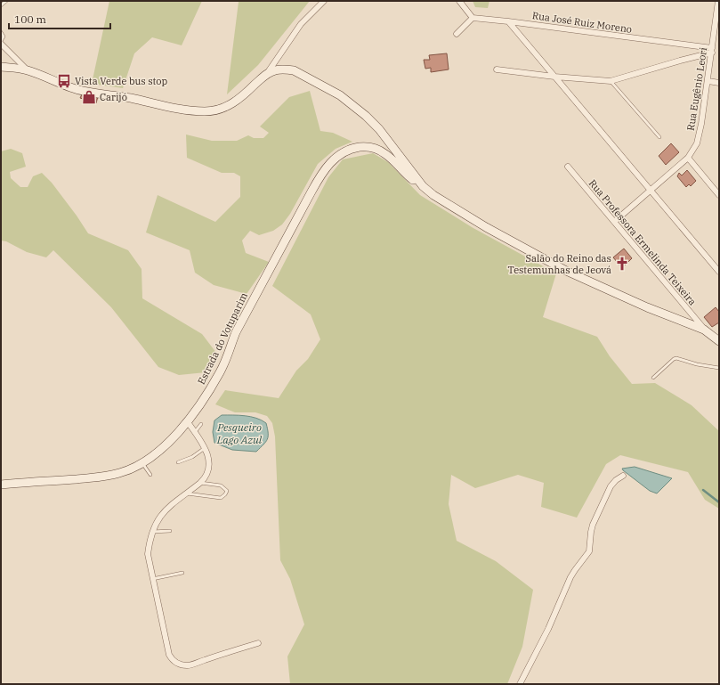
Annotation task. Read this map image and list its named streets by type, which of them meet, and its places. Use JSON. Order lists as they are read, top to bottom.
{
  "streets": {
    "main road": ["Estrada do Votuparim"],
    "street": ["Rua José Ruiz Moreno", "Rua Eugênio Leori", "Rua Professora Ermelinda Teixeira"]
  },
  "crossings": [
    ["Rua José Ruiz Moreno", "Rua Eugênio Leori"],
    ["Rua Eugênio Leori", "Rua Professora Ermelinda Teixeira"]
  ],
  "water": ["Pesqueiro Lago Azul"],
  "places": {
    "bus stop": ["Vista Verde bus stop"],
    "shop": ["Carijó"],
    "church": ["Salão do Reino das Testemunhas de Jeová"]
  },
  "scale_bar": "100 m"
}
